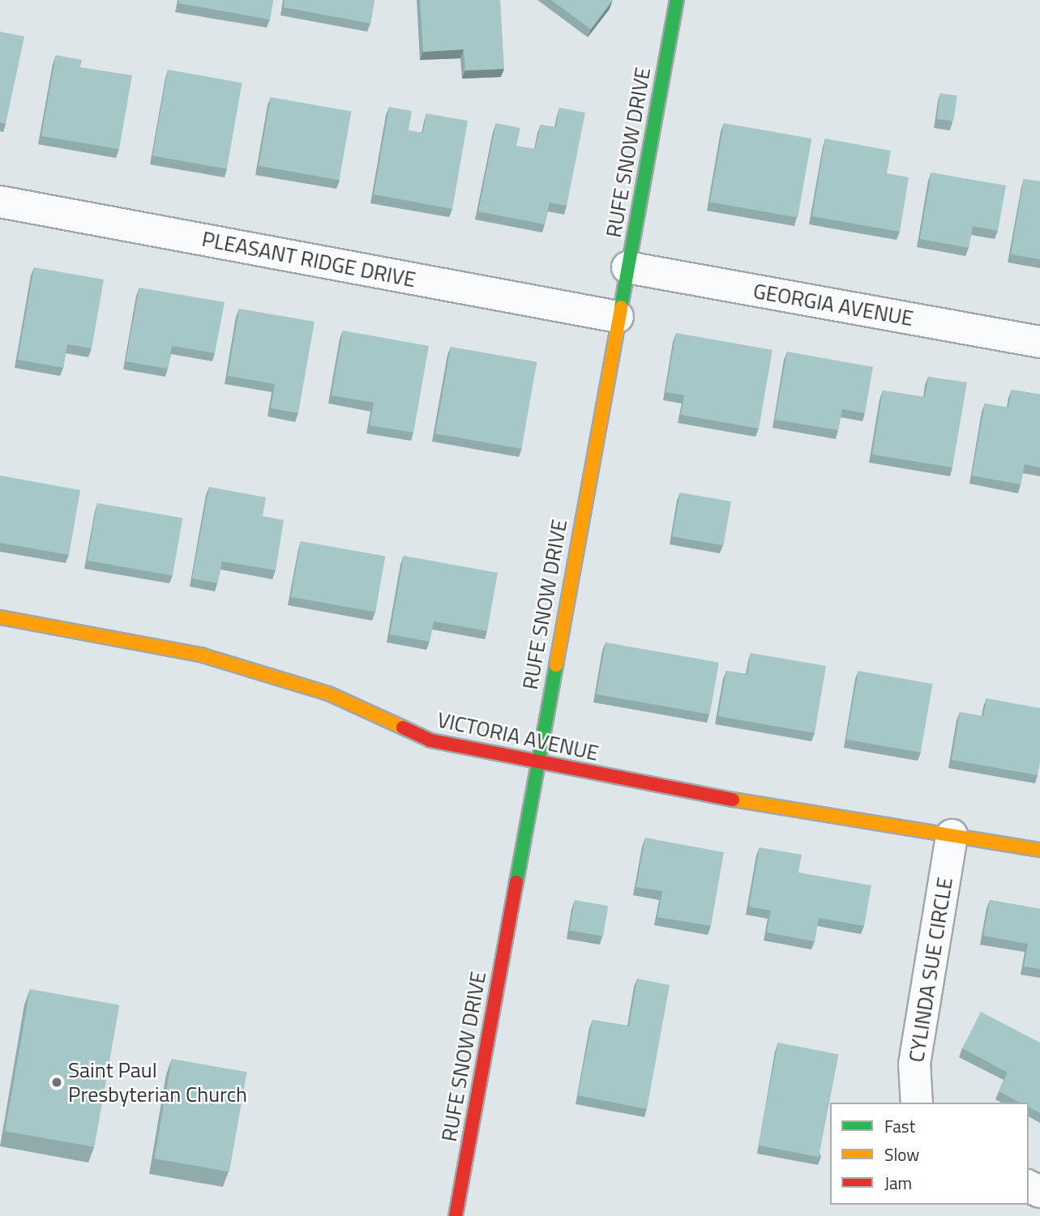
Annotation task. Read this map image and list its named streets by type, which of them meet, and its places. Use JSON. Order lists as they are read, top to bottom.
{
  "streets": {
    "main road": ["RUFE SNOW DRIVE", "VICTORIA AVENUE"],
    "street": ["PLEASANT RIDGE DRIVE", "GEORGIA AVENUE", "CYLINDA SUE CIRCLE"]
  },
  "crossings": [
    ["RUFE SNOW DRIVE", "PLEASANT RIDGE DRIVE"],
    ["RUFE SNOW DRIVE", "GEORGIA AVENUE"],
    ["RUFE SNOW DRIVE", "VICTORIA AVENUE"],
    ["VICTORIA AVENUE", "CYLINDA SUE CIRCLE"]
  ],
  "places": ["Saint Paul Presbyterian Church"],
  "legend": ["Fast", "Slow", "Jam"]
}
